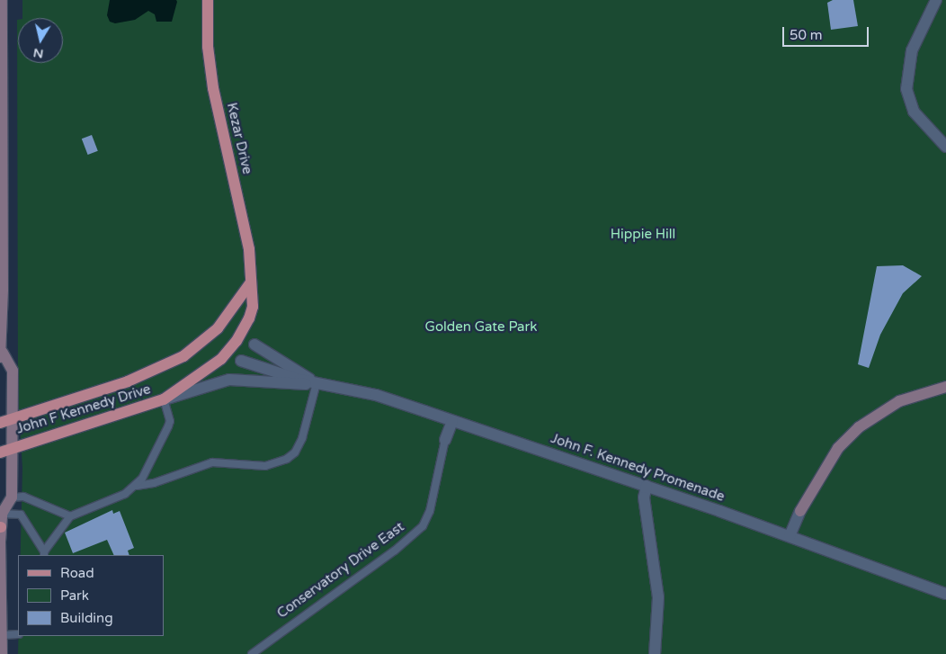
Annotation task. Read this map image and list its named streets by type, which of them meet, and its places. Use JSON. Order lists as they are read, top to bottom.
{
  "streets": {
    "main road": ["Kezar Drive", "John F Kennedy Drive"],
    "street": ["John F. Kennedy Promenade", "Conservatory Drive East"]
  },
  "crossings": [
    ["Kezar Drive", "John F Kennedy Drive"],
    ["Kezar Drive", "John F. Kennedy Promenade"],
    ["John F Kennedy Drive", "John F. Kennedy Promenade"],
    ["John F. Kennedy Promenade", "Conservatory Drive East"]
  ],
  "parks": ["Hippie Hill", "Golden Gate Park"],
  "legend": ["Road", "Park", "Building"],
  "scale_bar": "50 m",
  "north": "bottom"
}
